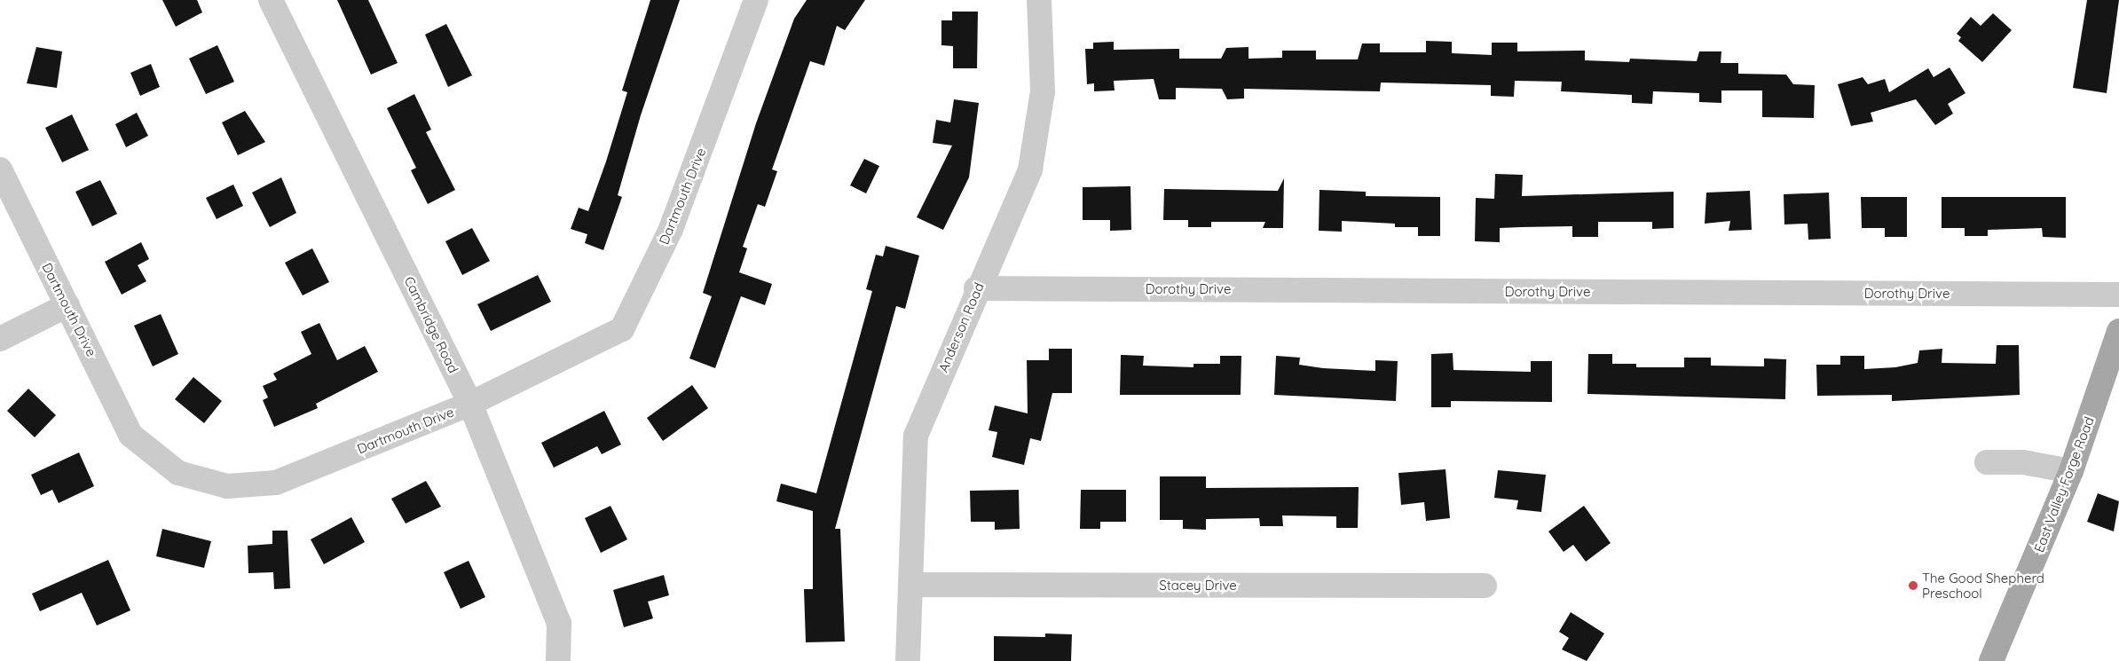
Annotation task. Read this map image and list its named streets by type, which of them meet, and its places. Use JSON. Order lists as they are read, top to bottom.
{
  "streets": {
    "main road": ["East Valley Forge Road"],
    "street": [
      "Dartmouth Drive",
      "Dorothy Drive",
      "Cambridge Road",
      "Anderson Road",
      "Stacey Drive"
    ]
  },
  "crossings": [
    ["Dartmouth Drive", "Cambridge Road"],
    ["Dorothy Drive", "Anderson Road"],
    ["Anderson Road", "Stacey Drive"]
  ],
  "places": ["The Good Shepherd Preschool"]
}
